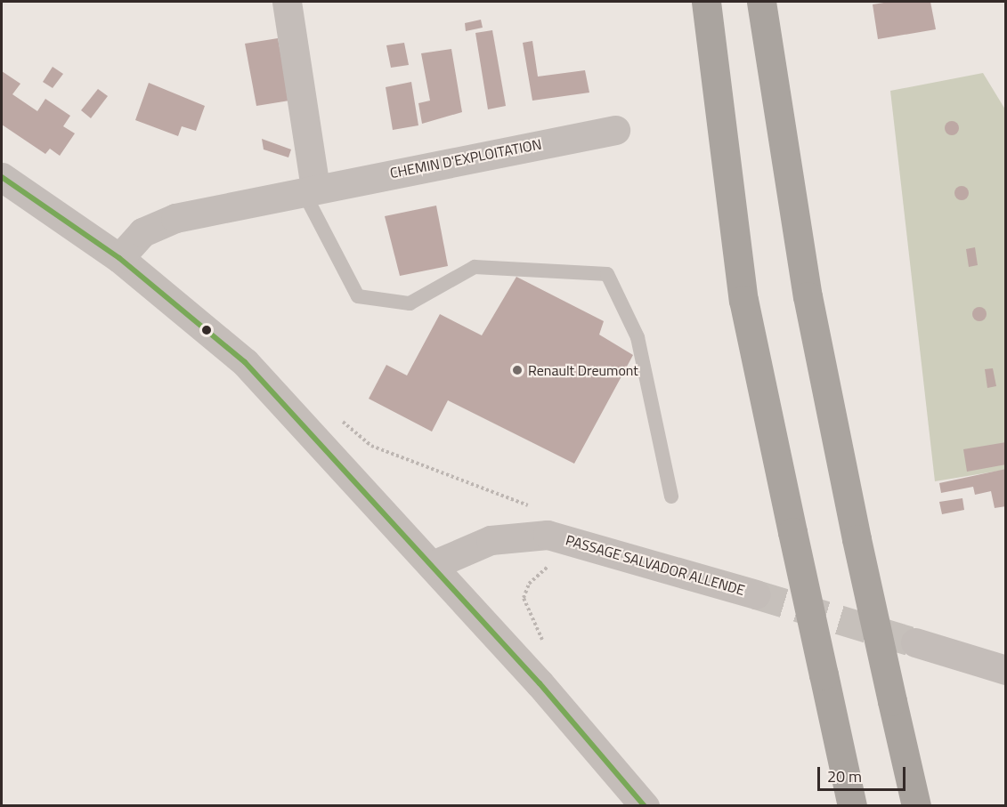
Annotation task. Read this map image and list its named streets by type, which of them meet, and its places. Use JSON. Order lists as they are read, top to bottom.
{
  "streets": {
    "street": ["CHEMIN D'EXPLOITATION", "PASSAGE SALVADOR ALLENDE"]
  },
  "places": ["Renault Dreumont"],
  "scale_bar": "20 m"
}
